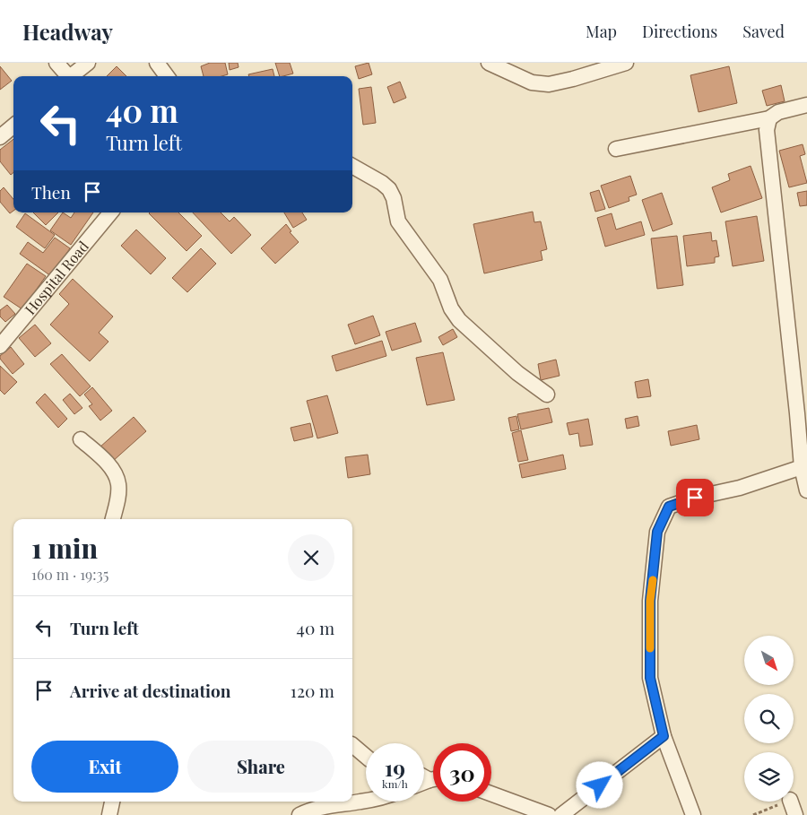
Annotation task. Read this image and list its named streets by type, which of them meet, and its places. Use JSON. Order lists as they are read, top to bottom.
{
  "streets": {
    "street": ["Hospital Road"]
  },
  "north": "bottom right",
  "page": {
    "header": "Headway",
    "nav": ["Map", "Directions", "Saved"],
    "turn": ["40 m", "Turn left"],
    "then": "Then",
    "heading": ["1 min", "160 m · 19:35"],
    "list": [
      {
        "name": "Turn left",
        "value": "40 m"
      },
      {
        "name": "Arrive at destination",
        "value": "120 m"
      }
    ],
    "buttons": ["Exit", "Share"],
    "speed": "19 km/h",
    "limit": "30"
  }
}
